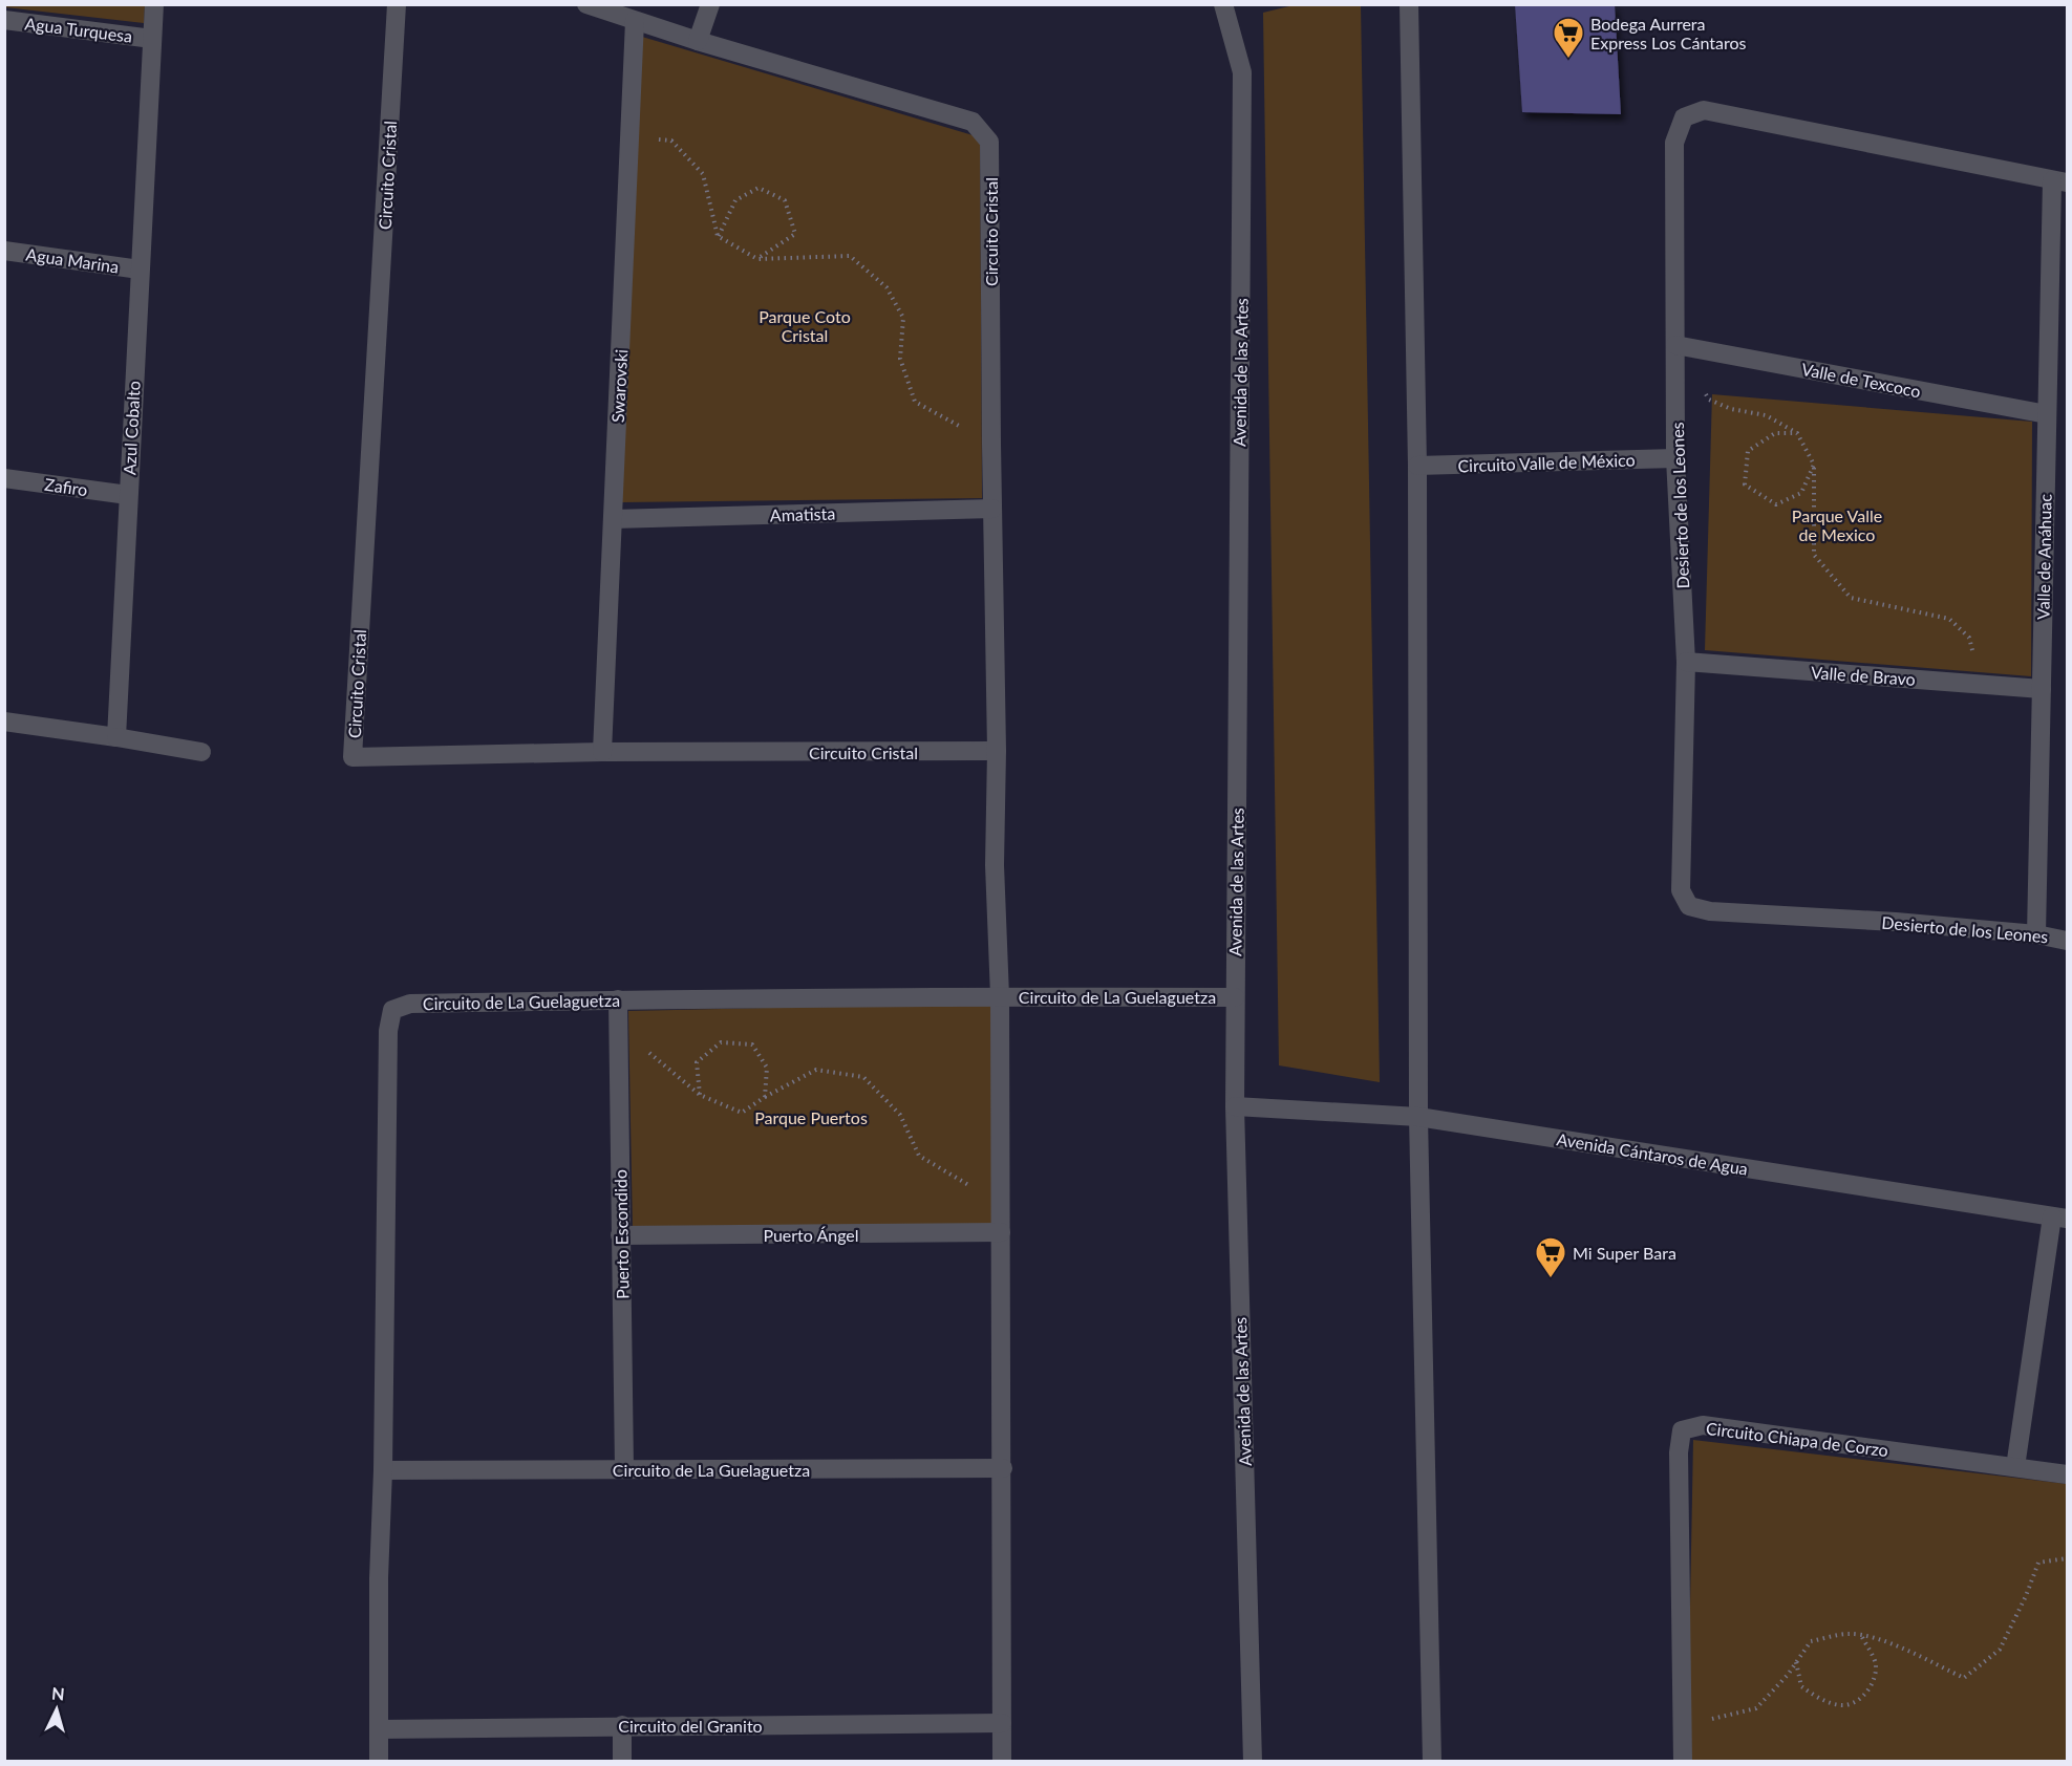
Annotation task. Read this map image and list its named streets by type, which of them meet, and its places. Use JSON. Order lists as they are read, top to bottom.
{
  "streets": {
    "street": [
      "Agua Turquesa",
      "Circuito Cristal",
      "Agua Marina",
      "Avenida de las Artes",
      "Valle de Texcoco",
      "Swarovski",
      "Azul Cobalto",
      "Circuito Valle de México",
      "Zafiro",
      "Desierto de los Leones",
      "Amatista",
      "Valle de Anáhuac",
      "Valle de Bravo",
      "Circuito de La Guelaguetza",
      "Avenida Cántaros de Agua",
      "Puerto Escondido",
      "Puerto Ángel",
      "Circuito Chiapa de Corzo",
      "Circuito del Granito"
    ]
  },
  "crossings": [
    ["Agua Turquesa", "Azul Cobalto"],
    ["Circuito Cristal", "Swarovski"],
    ["Circuito Cristal", "Amatista"],
    ["Circuito Cristal", "Circuito de La Guelaguetza"],
    ["Agua Marina", "Azul Cobalto"],
    ["Avenida de las Artes", "Circuito de La Guelaguetza"],
    ["Avenida de las Artes", "Avenida Cántaros de Agua"],
    ["Valle de Texcoco", "Desierto de los Leones"],
    ["Valle de Texcoco", "Valle de Anáhuac"],
    ["Swarovski", "Amatista"],
    ["Azul Cobalto", "Zafiro"],
    ["Circuito Valle de México", "Desierto de los Leones"],
    ["Desierto de los Leones", "Valle de Anáhuac"],
    ["Desierto de los Leones", "Valle de Bravo"],
    ["Valle de Anáhuac", "Valle de Bravo"],
    ["Circuito de La Guelaguetza", "Puerto Escondido"],
    ["Circuito de La Guelaguetza", "Puerto Ángel"],
    ["Circuito de La Guelaguetza", "Circuito del Granito"],
    ["Puerto Escondido", "Puerto Ángel"]
  ],
  "parks": ["Parque Coto Cristal", "Parque Valle de Mexico", "Parque Puertos"],
  "places": {
    "supermarket": ["Bodega Aurrera Express Los Cántaros", "Mi Super Bara"]
  },
  "north": "top"
}
